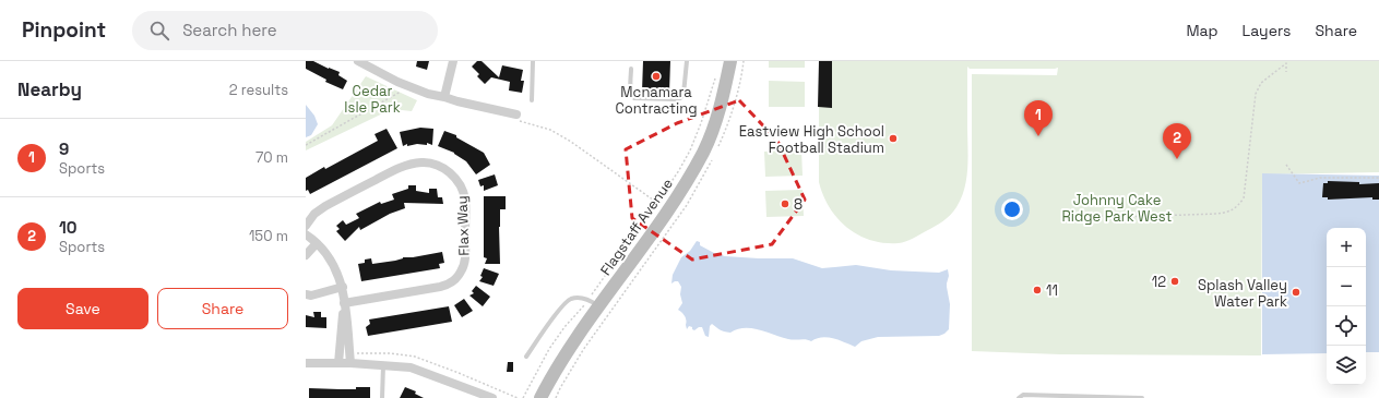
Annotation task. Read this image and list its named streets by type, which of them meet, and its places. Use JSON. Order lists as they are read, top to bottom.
{
  "streets": {
    "street": ["Flax Way", "Flagstaff Avenue"]
  },
  "parks": ["Cedar Isle Park", "Johnny Cake Ridge Park West"],
  "places": [
    "Mcnamara Contracting",
    "Eastview High School Football Stadium",
    "8",
    "12",
    "11",
    "Splash Valley Water Park"
  ],
  "page": {
    "header": "Pinpoint",
    "search": "Search here",
    "nav": ["Map", "Layers", "Share"],
    "heading": ["Nearby", "2 results"],
    "pins": ["1", "2"],
    "list": [
      {
        "mark": "1",
        "name": "9",
        "note": "Sports",
        "value": "70 m"
      },
      {
        "mark": "2",
        "name": "10",
        "note": "Sports",
        "value": "150 m"
      }
    ],
    "map_buttons": ["+", "−"],
    "buttons": ["Save", "Share"]
  }
}
